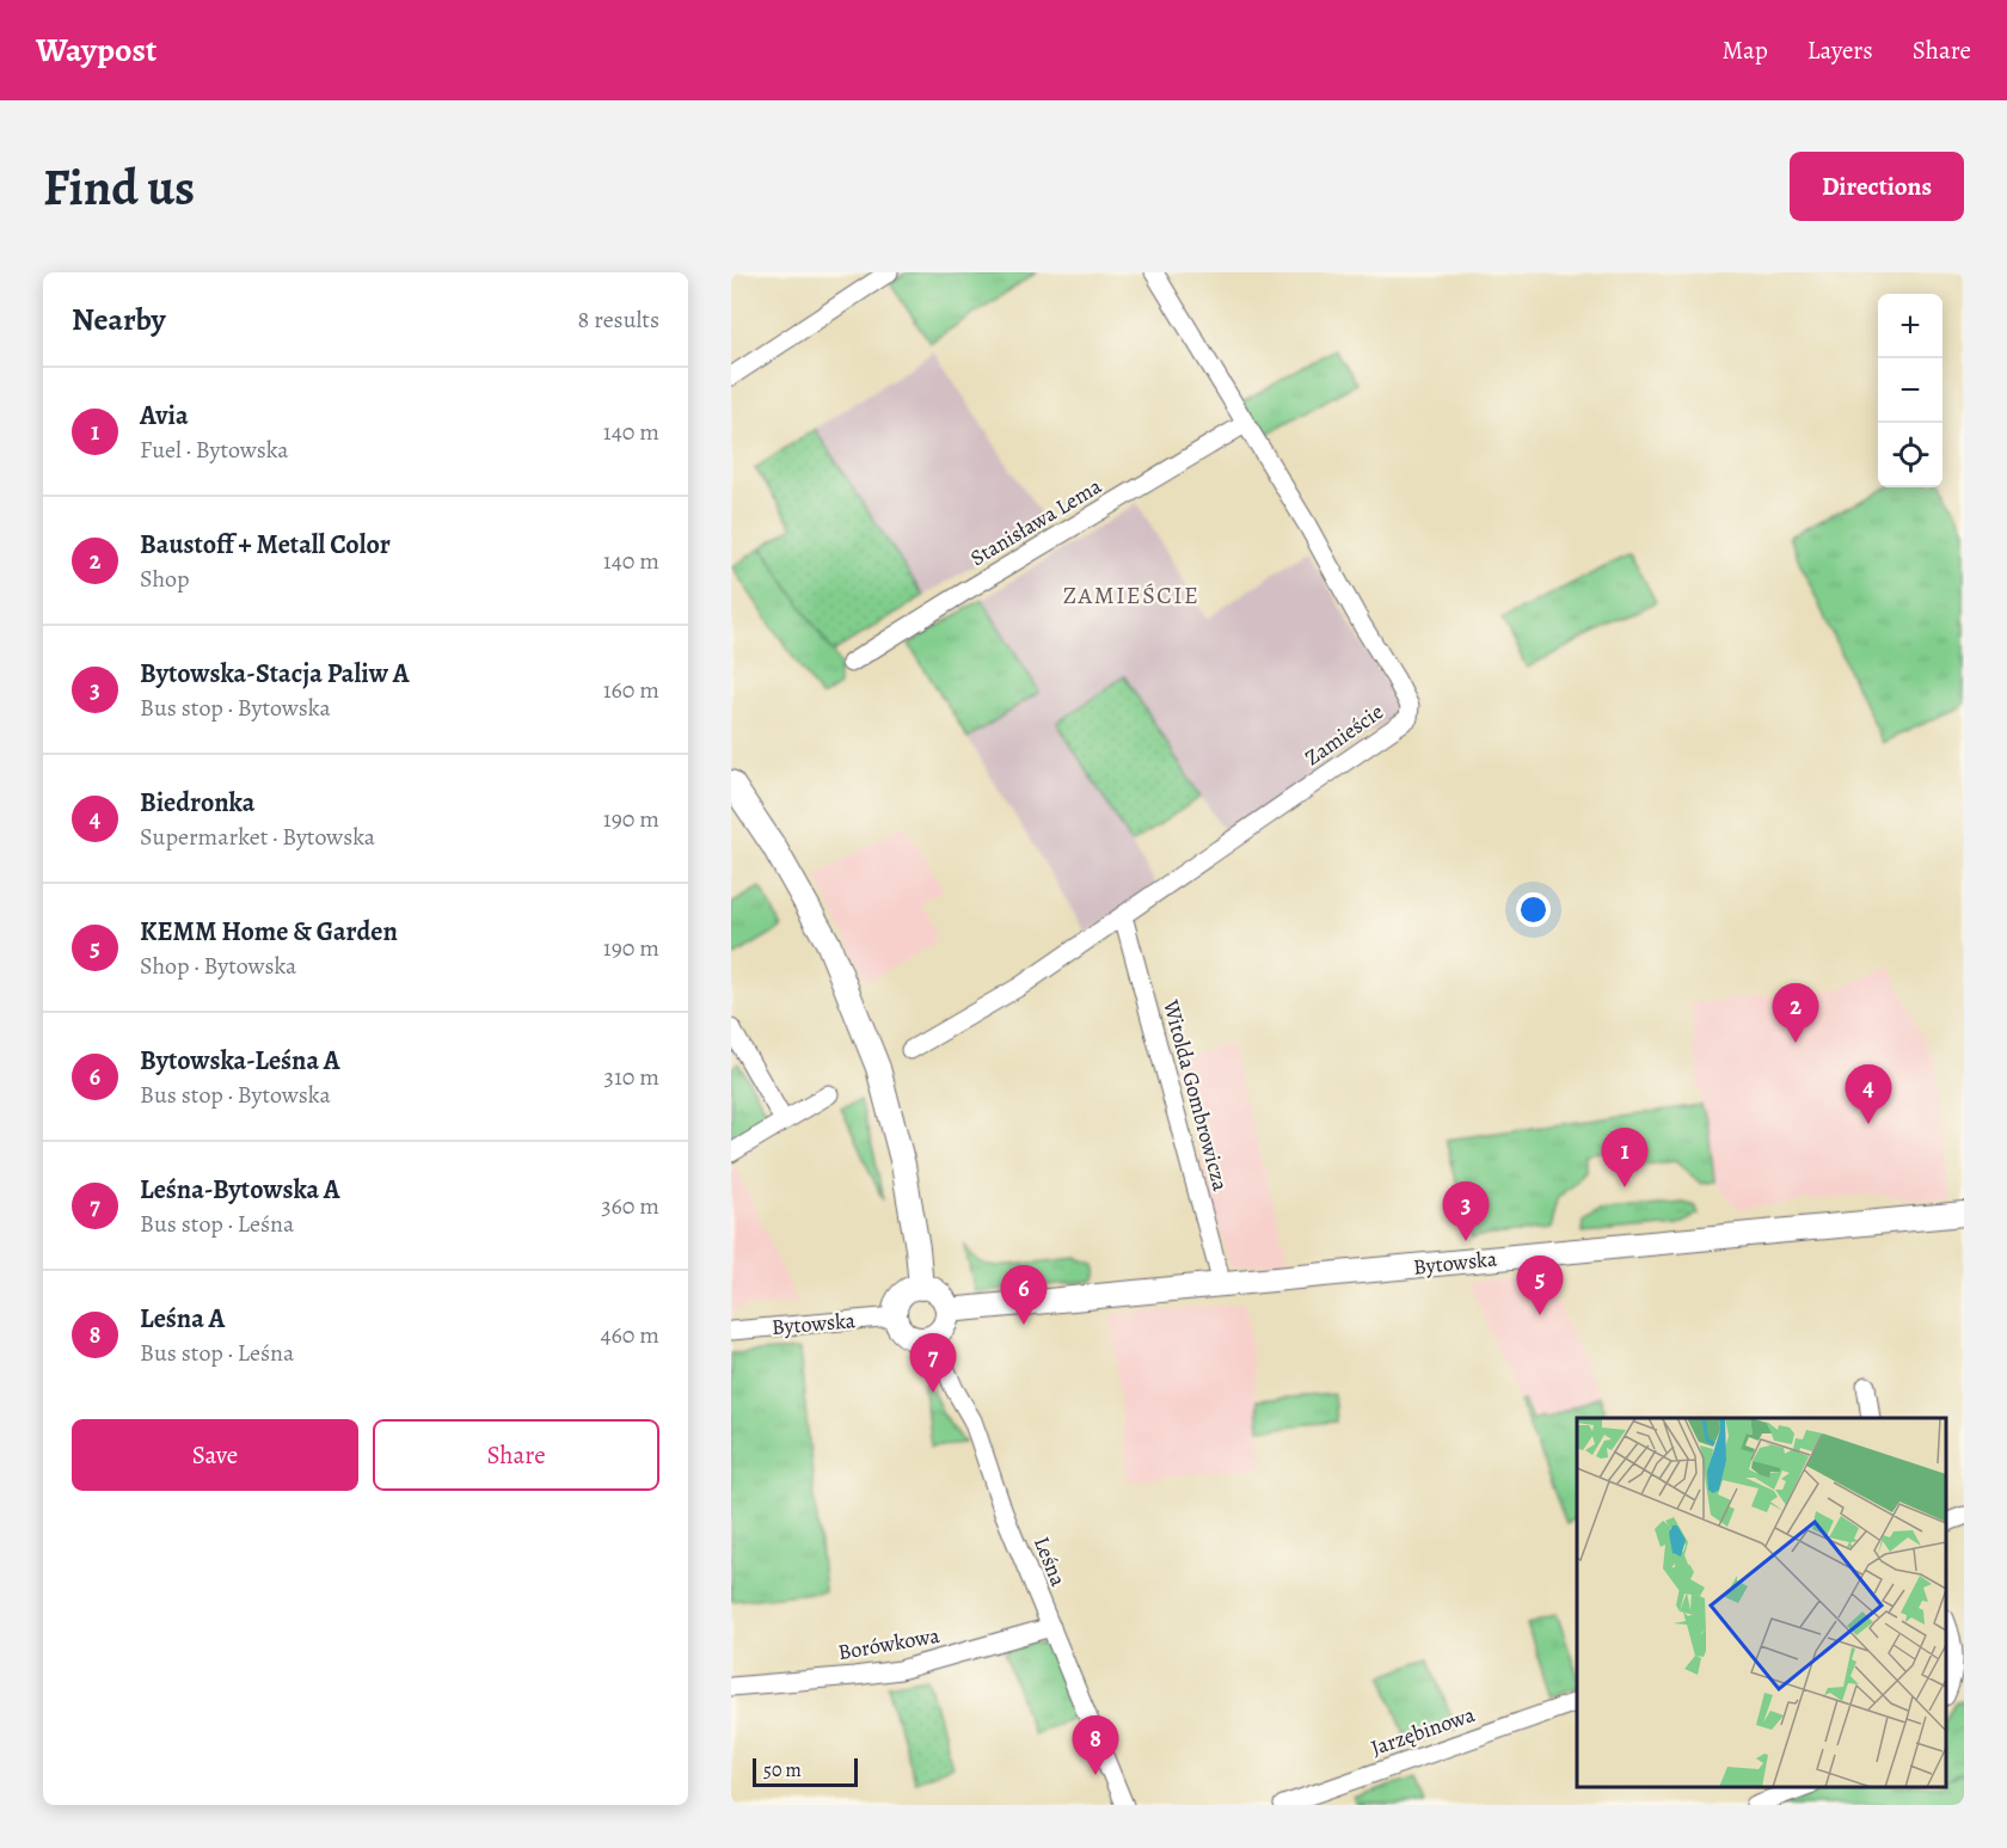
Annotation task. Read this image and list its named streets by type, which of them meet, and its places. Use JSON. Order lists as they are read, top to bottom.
{
  "streets": {
    "main road": ["Bytowska"],
    "street": [
      "Stanisława Lema",
      "Zamieście",
      "Witolda Gombrowicza",
      "Leśna",
      "Borówkowa",
      "Jarzębinowa"
    ]
  },
  "crossings": [
    ["Stanisława Lema", "Zamieście"],
    ["Zamieście", "Witolda Gombrowicza"],
    ["Witolda Gombrowicza", "Bytowska"],
    ["Bytowska", "Leśna"],
    ["Leśna", "Borówkowa"]
  ],
  "districts": ["ZAMIEŚCIE"],
  "scale_bar": "50 m",
  "page": {
    "header": "Waypost",
    "nav": ["Map", "Layers", "Share"],
    "buttons": [
      "Directions",
      ["Save", "Share"]
    ],
    "title": "Find us",
    "heading": ["Nearby", "8 results"],
    "map_buttons": ["+", "−"],
    "list": [
      {
        "mark": "1",
        "name": "Avia",
        "note": "Fuel · Bytowska",
        "value": "140 m"
      },
      {
        "mark": "2",
        "name": "Baustoff + Metall Color",
        "note": "Shop",
        "value": "140 m"
      },
      {
        "mark": "3",
        "name": "Bytowska-Stacja Paliw A",
        "note": "Bus stop · Bytowska",
        "value": "160 m"
      },
      {
        "mark": "4",
        "name": "Biedronka",
        "note": "Supermarket · Bytowska",
        "value": "190 m"
      },
      {
        "mark": "5",
        "name": "KEMM Home & Garden",
        "note": "Shop · Bytowska",
        "value": "190 m"
      },
      {
        "mark": "6",
        "name": "Bytowska-Leśna A",
        "note": "Bus stop · Bytowska",
        "value": "310 m"
      },
      {
        "mark": "7",
        "name": "Leśna-Bytowska A",
        "note": "Bus stop · Leśna",
        "value": "360 m"
      },
      {
        "mark": "8",
        "name": "Leśna A",
        "note": "Bus stop · Leśna",
        "value": "460 m"
      }
    ],
    "pins": [
      "2",
      "4",
      "1",
      "3",
      "5",
      "6",
      "7",
      "8"
    ],
    "scale": "50 m"
  }
}
